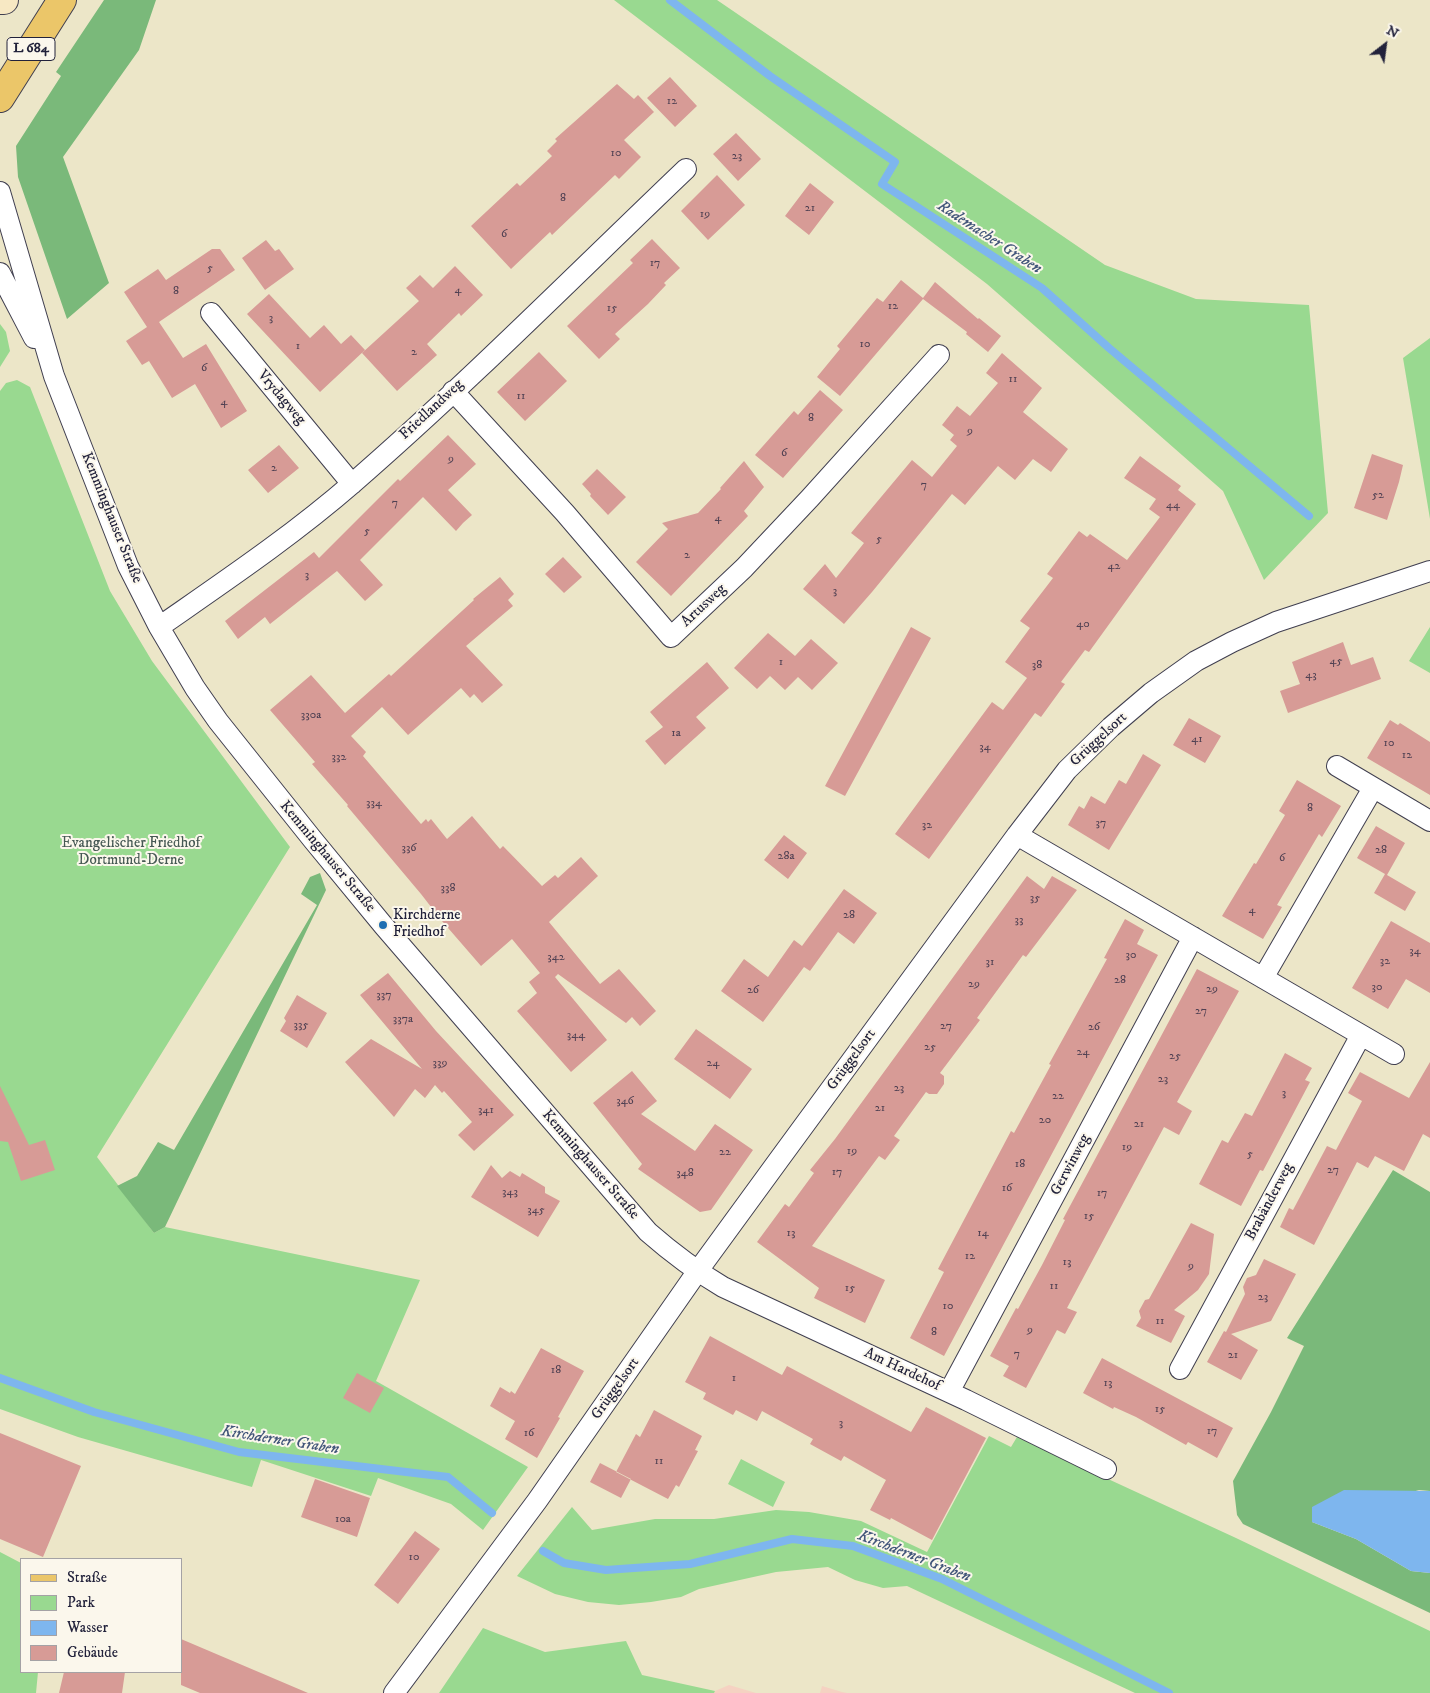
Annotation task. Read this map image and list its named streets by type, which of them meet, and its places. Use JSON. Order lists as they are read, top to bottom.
{
  "streets": {
    "main road": ["L 684"],
    "street": [
      "Vrydagweg",
      "Friedlandweg",
      "Kemminghauser Straße",
      "Artusweg",
      "Grüggelsort",
      "Gerwinweg",
      "Brabänderweg",
      "Am Hardehof"
    ]
  },
  "crossings": [
    ["Vrydagweg", "Friedlandweg"],
    ["Friedlandweg", "Kemminghauser Straße"],
    ["Friedlandweg", "Artusweg"],
    ["Kemminghauser Straße", "Grüggelsort"],
    ["Kemminghauser Straße", "Am Hardehof"],
    ["Grüggelsort", "Am Hardehof"],
    ["Gerwinweg", "Am Hardehof"]
  ],
  "water": ["Rademacher Graben", "Kirchderner Graben"],
  "parks": ["Evangelischer Friedhof Dortmund-Derne"],
  "places": ["Kirchderne Friedhof"],
  "house_numbers": [
    "12",
    "10",
    "23",
    "8",
    "21",
    "19",
    "6",
    "17",
    "5",
    "4",
    "8",
    "12",
    "15",
    "3",
    "10",
    "1",
    "2",
    "6",
    "11",
    "11",
    "4",
    "8",
    "9",
    "6",
    "9",
    "2",
    "7",
    "52",
    "7",
    "44",
    "4",
    "5",
    "5",
    "2",
    "42",
    "3",
    "3",
    "40",
    "45",
    "1",
    "38",
    "43",
    "330a",
    "1a",
    "41",
    "10",
    "34",
    "12",
    "332",
    "334",
    "8",
    "37",
    "32",
    "336",
    "28",
    "28a",
    "6",
    "338",
    "35",
    "4",
    "28",
    "33",
    "34",
    "30",
    "342",
    "32",
    "31",
    "28",
    "29",
    "30",
    "29",
    "26",
    "337",
    "27",
    "337a",
    "335",
    "27",
    "26",
    "344",
    "25",
    "24",
    "25",
    "339",
    "24",
    "23",
    "23",
    "3",
    "22",
    "346",
    "21",
    "341",
    "20",
    "21",
    "19",
    "19",
    "22",
    "5",
    "18",
    "27",
    "17",
    "348",
    "16",
    "343",
    "17",
    "345",
    "15",
    "13",
    "14",
    "12",
    "13",
    "9",
    "11",
    "15",
    "23",
    "10",
    "11",
    "9",
    "8",
    "7",
    "21",
    "18",
    "1",
    "13",
    "15",
    "3",
    "17",
    "16",
    "11",
    "10a",
    "10"
  ],
  "legend": [
    "Straße",
    "Park",
    "Wasser",
    "Gebäude"
  ],
  "north": "top right"
}
